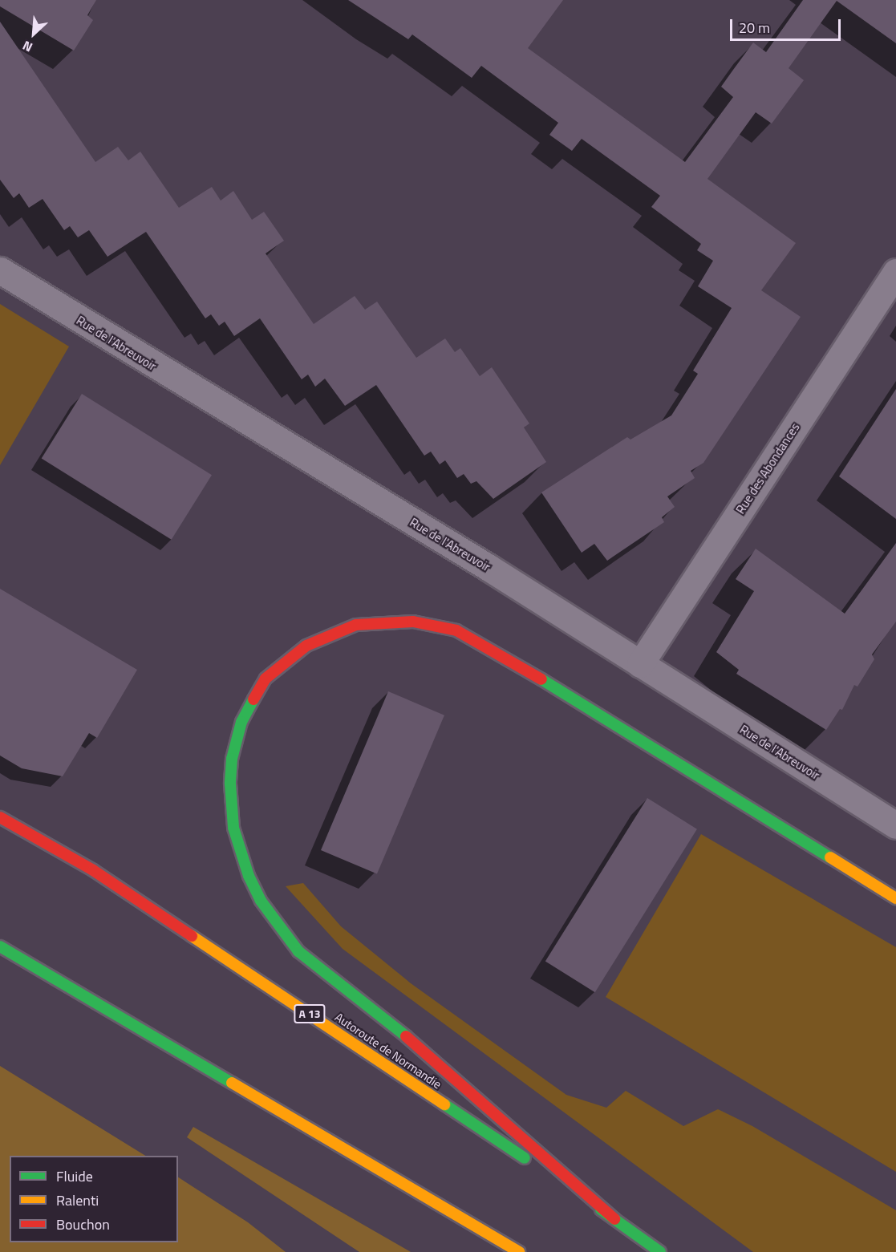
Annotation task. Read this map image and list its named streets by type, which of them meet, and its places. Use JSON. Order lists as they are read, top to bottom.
{
  "streets": {
    "highway": ["A 13", "Autoroute de Normandie"],
    "street": ["Rue de l'Abreuvoir", "Rue des Abondances"]
  },
  "crossings": [
    ["Rue de l'Abreuvoir", "Rue des Abondances"]
  ],
  "legend": ["Fluide", "Ralenti", "Bouchon"],
  "scale_bar": "20 m",
  "north": "bottom left"
}
